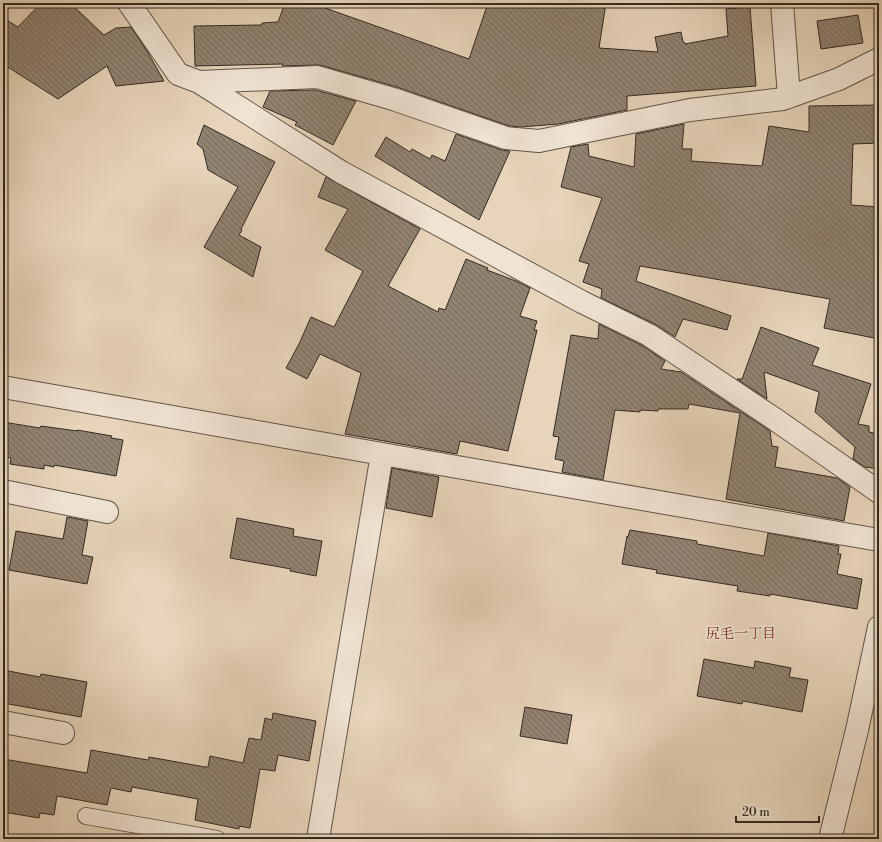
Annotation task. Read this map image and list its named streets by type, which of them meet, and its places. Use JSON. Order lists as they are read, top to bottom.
{
  "districts": ["尻毛一丁目"],
  "scale_bar": "20 m"
}
